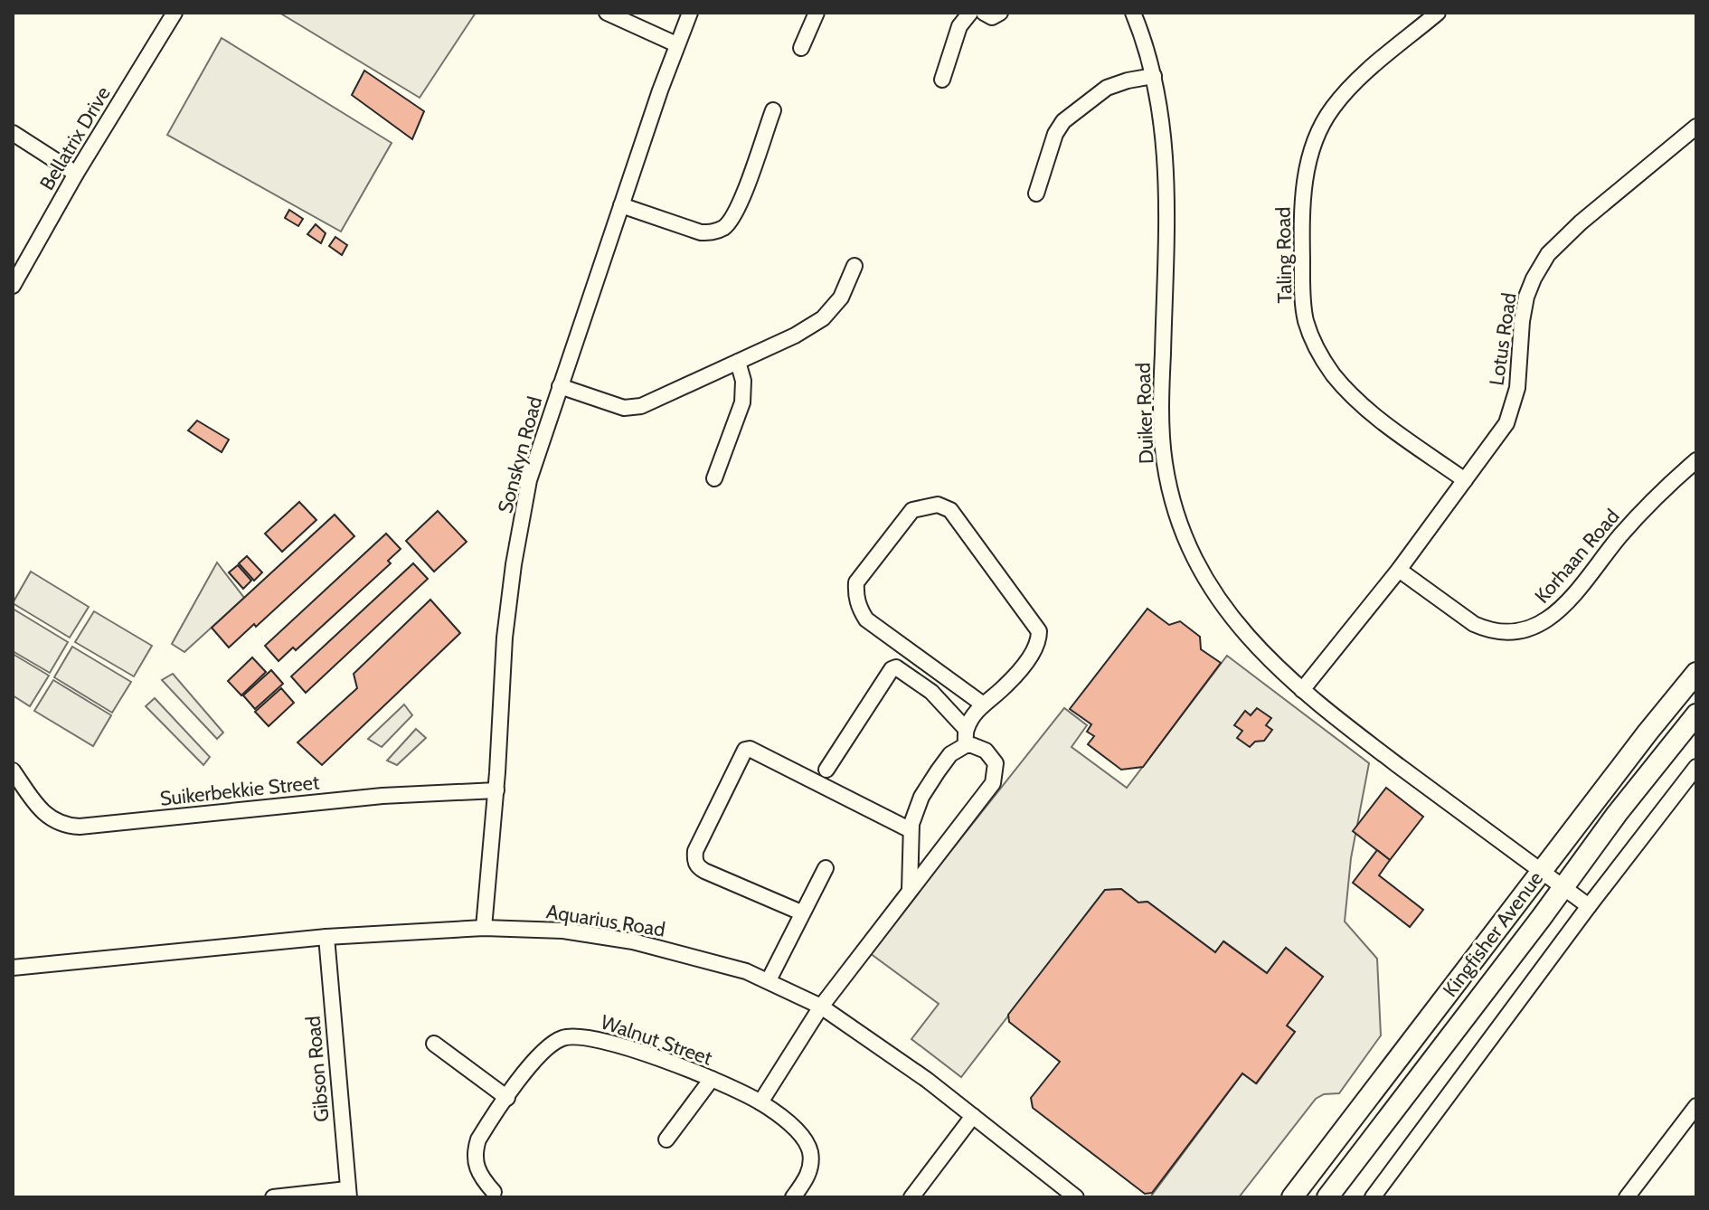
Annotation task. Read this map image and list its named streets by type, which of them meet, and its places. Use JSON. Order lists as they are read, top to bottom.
{
  "streets": {
    "street": [
      "Bellatrix Drive",
      "Taling Road",
      "Lotus Road",
      "Duiker Road",
      "Sonskyn Road",
      "Korhaan Road",
      "Suikerbekkie Street",
      "Aquarius Road",
      "Kingfisher Avenue",
      "Walnut Street",
      "Gibson Road"
    ]
  },
  "crossings": [
    ["Taling Road", "Lotus Road"],
    ["Lotus Road", "Duiker Road"],
    ["Lotus Road", "Korhaan Road"],
    ["Duiker Road", "Kingfisher Avenue"],
    ["Sonskyn Road", "Suikerbekkie Street"],
    ["Sonskyn Road", "Aquarius Road"],
    ["Aquarius Road", "Gibson Road"]
  ]
}
